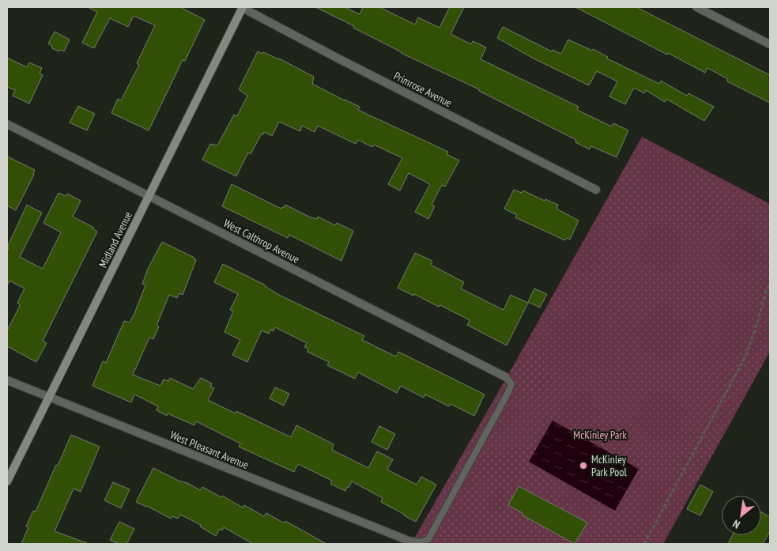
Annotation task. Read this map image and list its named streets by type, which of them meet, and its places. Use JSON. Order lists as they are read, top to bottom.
{
  "streets": {
    "street": [
      "Primrose Avenue",
      "Midland Avenue",
      "West Calthrop Avenue",
      "West Pleasant Avenue"
    ]
  },
  "crossings": [
    ["Primrose Avenue", "Midland Avenue"],
    ["Midland Avenue", "West Calthrop Avenue"],
    ["Midland Avenue", "West Pleasant Avenue"]
  ],
  "parks": ["McKinley Park"],
  "places": ["McKinley Park Pool"],
  "north": "bottom left"
}
